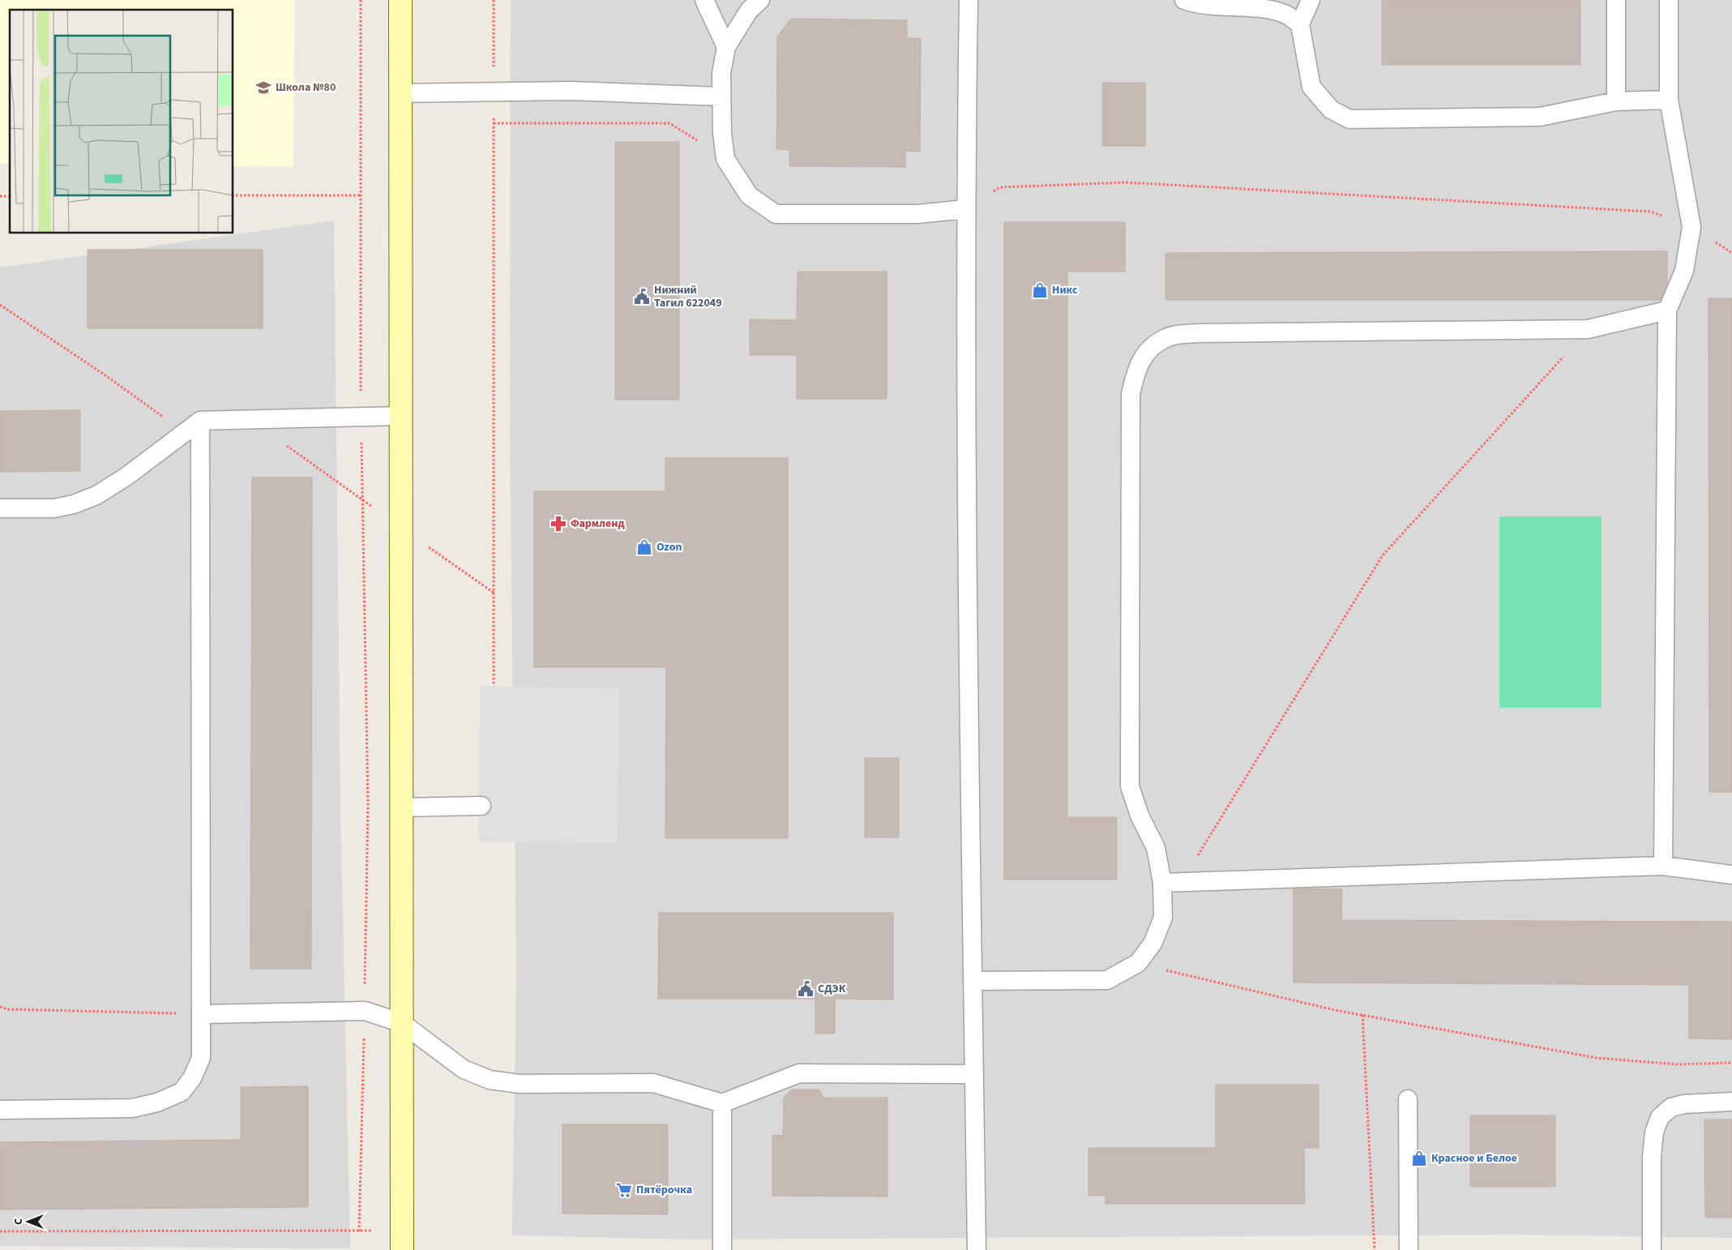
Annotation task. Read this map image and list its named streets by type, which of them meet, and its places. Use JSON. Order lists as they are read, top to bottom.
{
  "places": {
    "school or university": ["Школа №80"],
    "shop": ["Никс", "Ozon", "Красное и Белое"],
    "public building": ["Нижний Тагил 622049", "СДЭК"],
    "pharmacy": ["Фармленд"],
    "supermarket": ["Пятёрочка"]
  },
  "north": "left"
}
